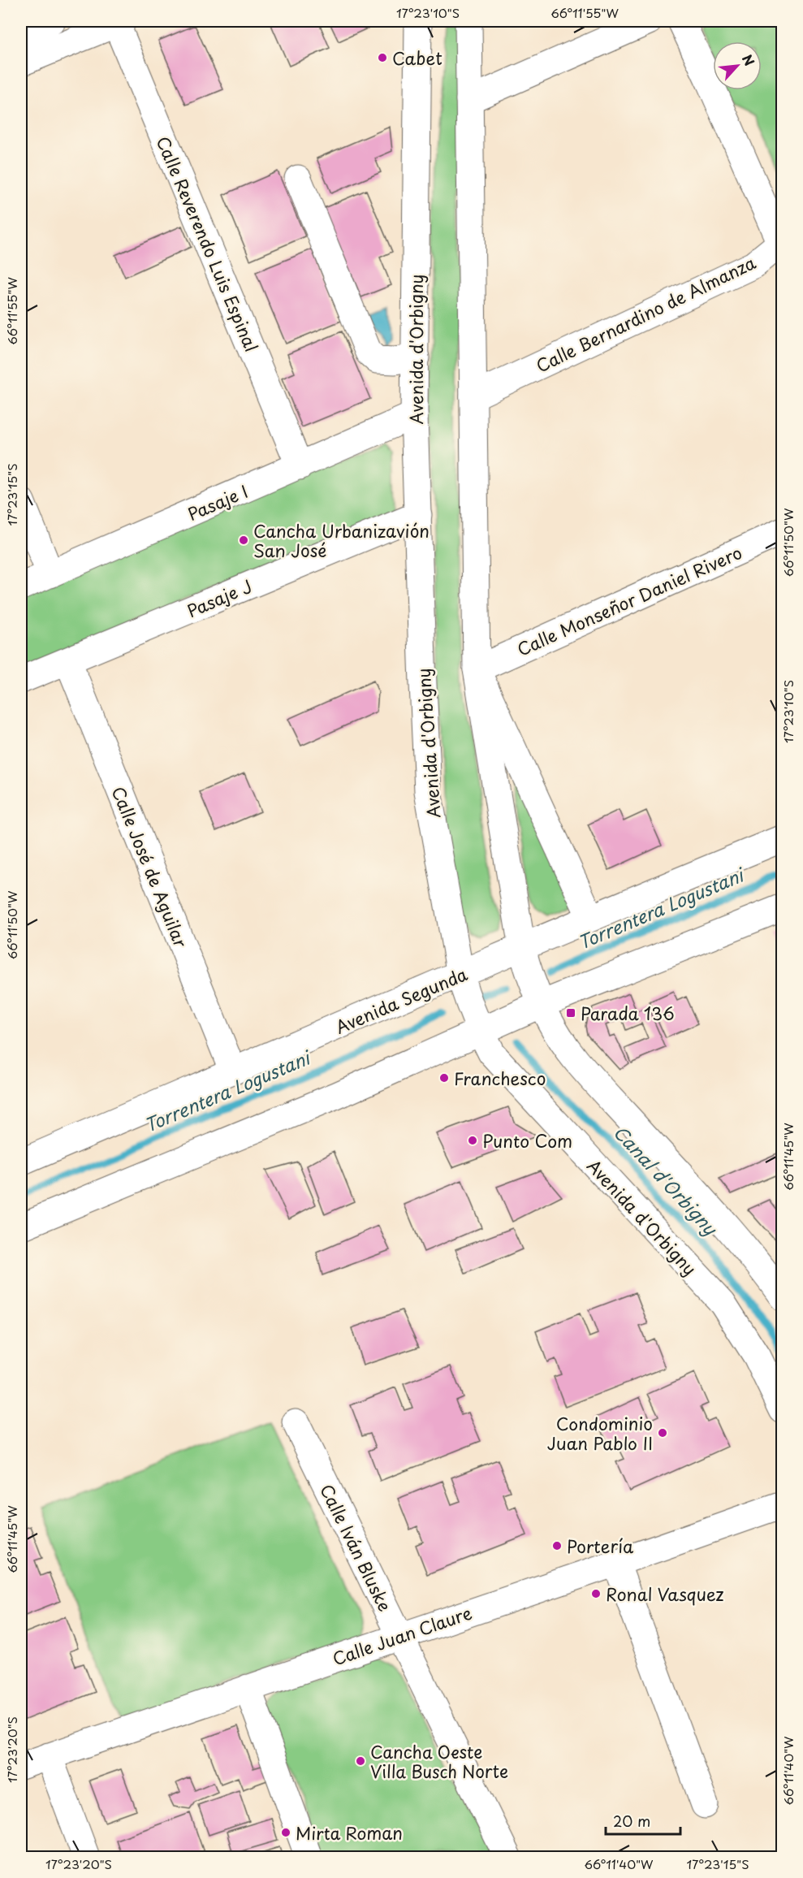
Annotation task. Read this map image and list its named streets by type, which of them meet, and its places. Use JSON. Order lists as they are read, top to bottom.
{
  "streets": {
    "street": [
      "Calle Reverendo Luis Espinal",
      "Calle Bernardino de Almanza",
      "Avenida d'Orbigny",
      "Pasaje I",
      "Pasaje J",
      "Calle Monseñor Daniel Rivero",
      "Calle José de Aguilar",
      "Avenida Segunda",
      "Calle Iván Bluske",
      "Calle Juan Claure"
    ]
  },
  "crossings": [
    ["Calle Reverendo Luis Espinal", "Pasaje I"],
    ["Avenida d'Orbigny", "Pasaje I"],
    ["Avenida d'Orbigny", "Pasaje J"],
    ["Avenida d'Orbigny", "Avenida Segunda"],
    ["Pasaje J", "Calle José de Aguilar"],
    ["Calle José de Aguilar", "Avenida Segunda"],
    ["Calle Iván Bluske", "Calle Juan Claure"]
  ],
  "water": ["Torrentera Logustani", "Canal d'Orbigny"],
  "places": {
    "other": [
      "Cabet",
      "Cancha Urbanizavión San José",
      "Franchesco",
      "Punto Com",
      "Condominio Juan Pablo II",
      "Portería",
      "Ronal Vasquez",
      "Cancha Oeste Villa Busch Norte",
      "Mirta Roman"
    ],
    "transit": ["Parada 136"]
  },
  "scale_bar": "20 m",
  "north": "top right",
  "coordinates": [
    "17°23'10\"S",
    "66°11'55\"W",
    "17°23'15\"S",
    "66°11'50\"W",
    "66°11'45\"W",
    "17°23'20\"S",
    "66°11'40\"W"
  ]
}
